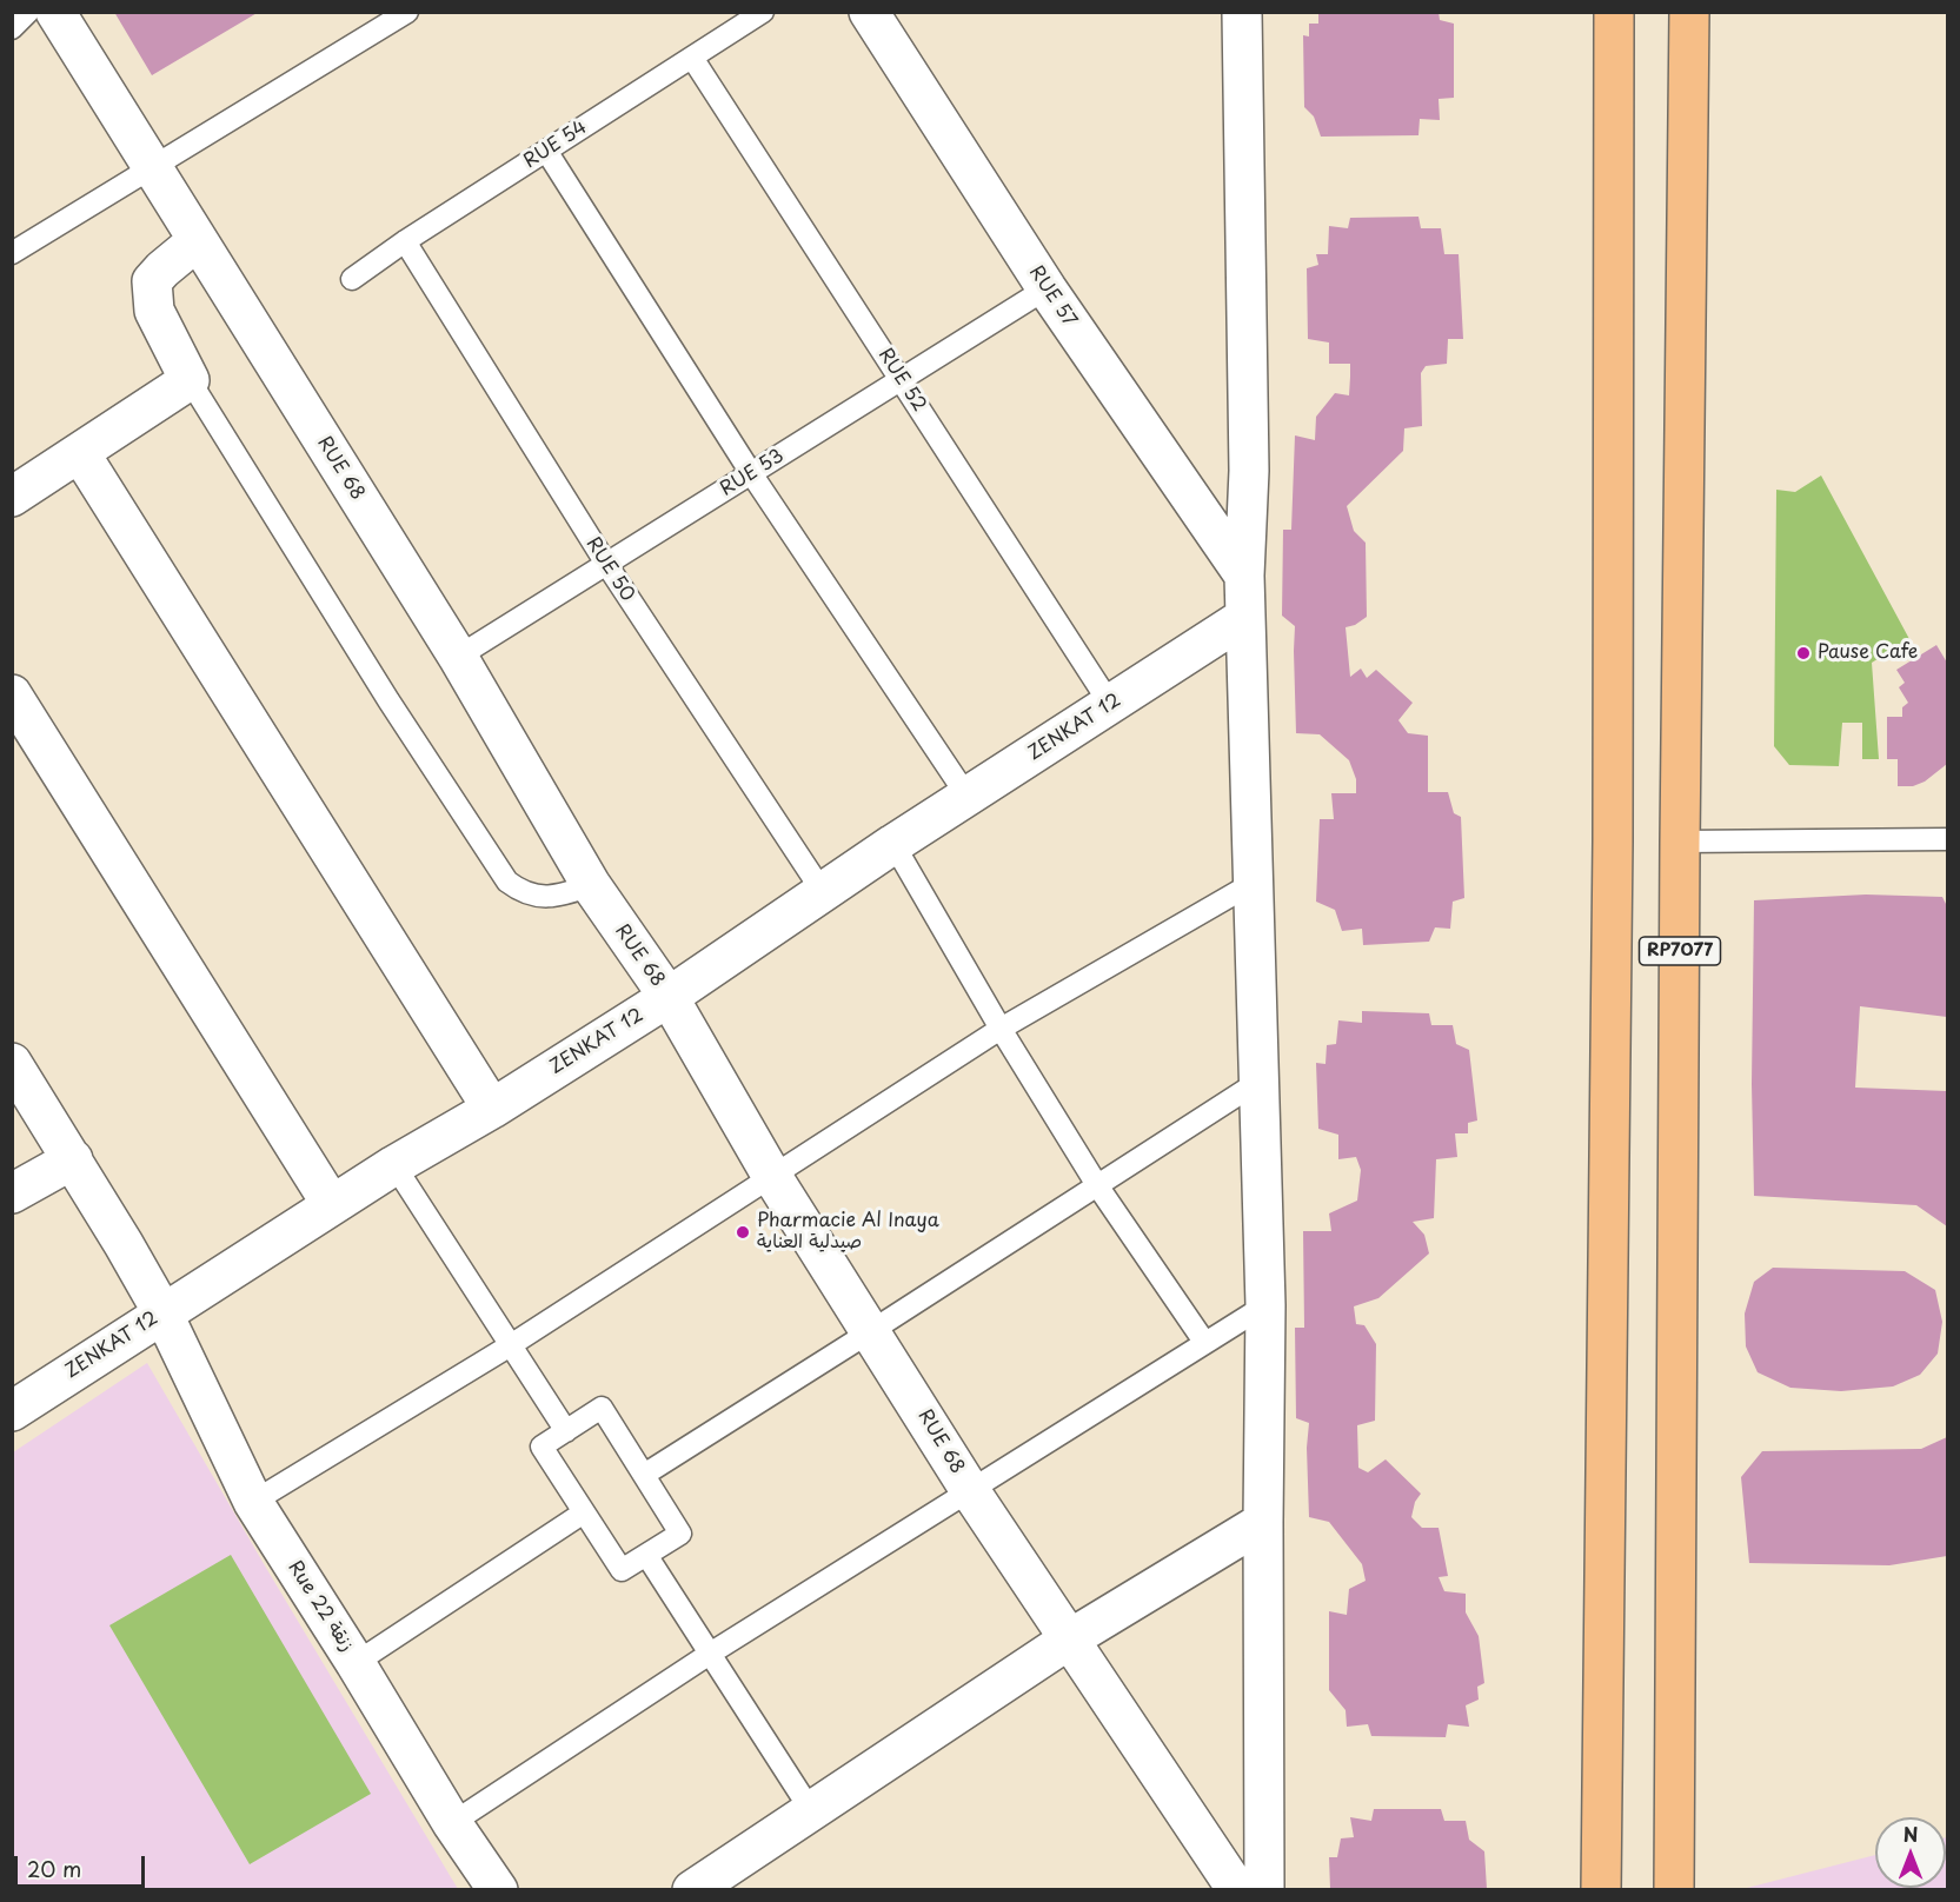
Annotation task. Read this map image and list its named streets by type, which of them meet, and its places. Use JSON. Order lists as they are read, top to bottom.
{
  "streets": {
    "main road": ["RP7077"],
    "street": [
      "RUE 57",
      "RUE 68",
      "ZENKAT 12",
      "Rue 22 زنقة"
    ],
    "lane": [
      "RUE 54",
      "RUE 52",
      "RUE 53",
      "RUE 50"
    ]
  },
  "crossings": [
    ["RUE 54", "RUE 52"],
    ["RUE 54", "RUE 50"],
    ["RUE 57", "RUE 53"],
    ["RUE 52", "RUE 53"],
    ["RUE 52", "ZENKAT 12"],
    ["RUE 68", "RUE 53"],
    ["RUE 68", "ZENKAT 12"],
    ["RUE 53", "RUE 50"],
    ["RUE 50", "ZENKAT 12"],
    ["ZENKAT 12", "Rue 22 زنقة"]
  ],
  "places": ["Pause Cafe", "Pharmacie Al Inaya صيدلية العناية"],
  "scale_bar": "20 m",
  "north": "top"
}
